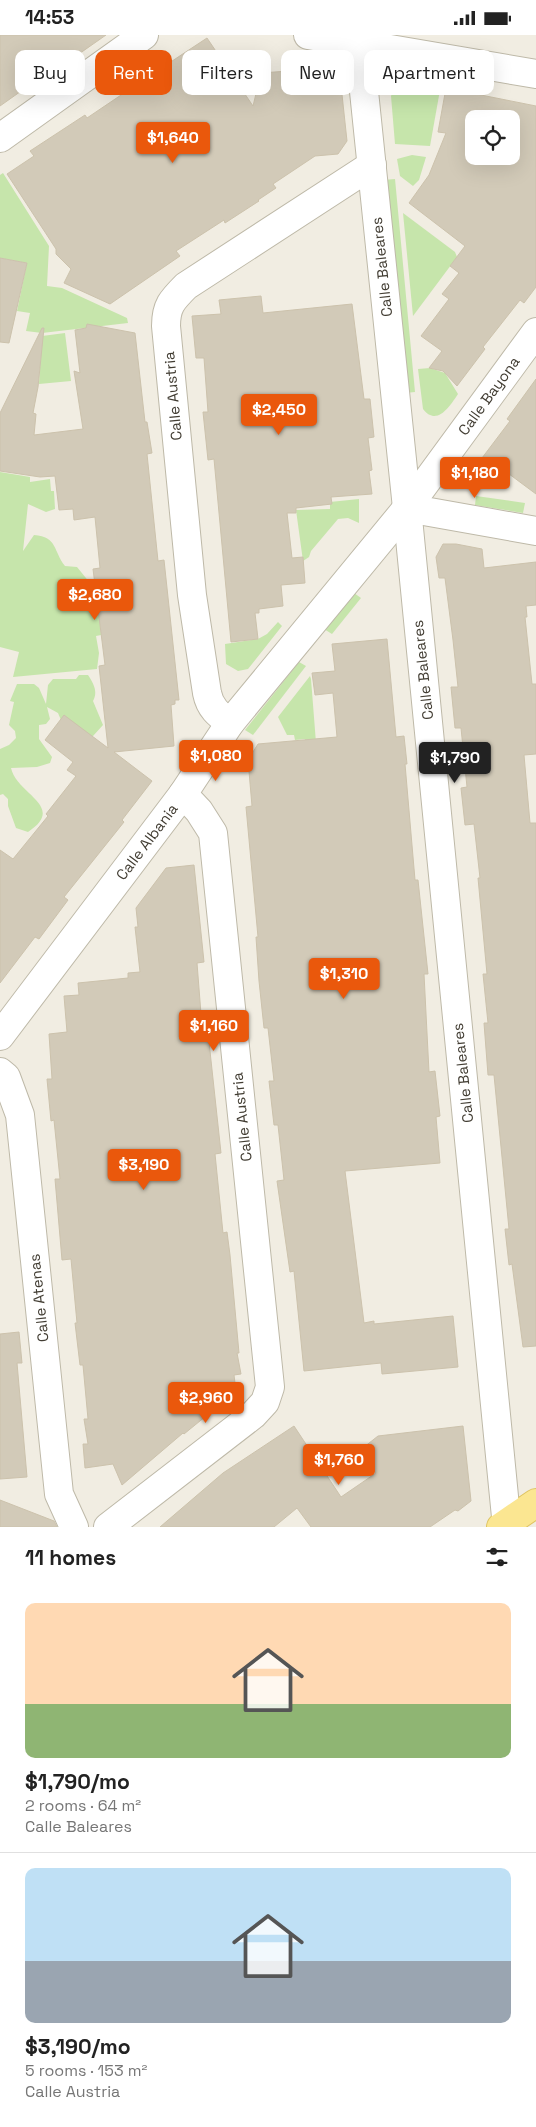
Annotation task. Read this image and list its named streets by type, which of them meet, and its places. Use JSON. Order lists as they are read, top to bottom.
{
  "streets": {
    "street": [
      "Calle Baleares",
      "Calle Austria",
      "Calle Bayona",
      "Calle Albania",
      "Calle Atenas"
    ]
  },
  "crossings": [
    ["Calle Baleares", "Calle Austria"],
    ["Calle Baleares", "Calle Bayona"],
    ["Calle Baleares", "Calle Albania"],
    ["Calle Austria", "Calle Albania"],
    ["Calle Bayona", "Calle Albania"]
  ],
  "page": {
    "status": "14:53",
    "chip": [
      "Buy",
      "Rent",
      "Filters",
      "New",
      "Apartment"
    ],
    "price": [
      "$1,640",
      "$2,450",
      "$1,180",
      "$2,680",
      "$1,080",
      "$1,790",
      "$1,310",
      "$1,160",
      "$3,190",
      "$2,960",
      "$1,760"
    ],
    "heading": "11 homes",
    "list": [
      {
        "name": "$1,790/mo",
        "note": "2 rooms · 64 m² · Calle Baleares"
      },
      {
        "name": "$3,190/mo",
        "note": "5 rooms · 153 m² · Calle Austria"
      }
    ]
  }
}
